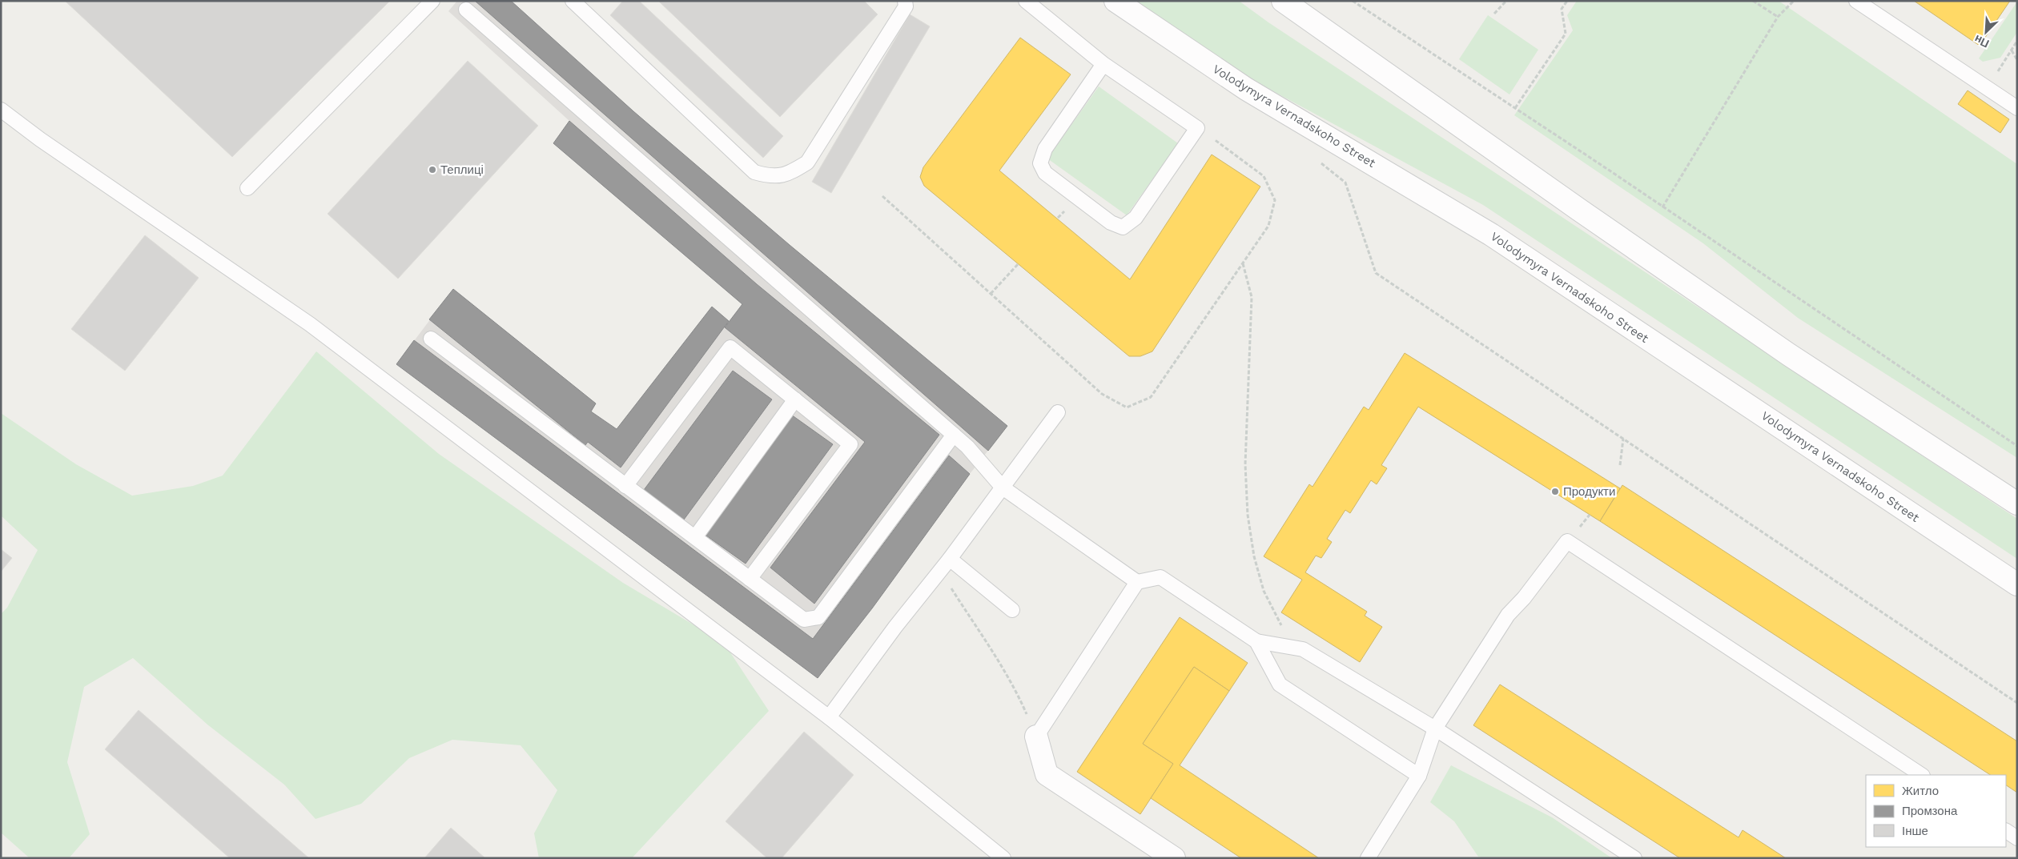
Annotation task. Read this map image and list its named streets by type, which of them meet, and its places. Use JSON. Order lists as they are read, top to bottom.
{
  "streets": {
    "street": ["Volodymyra Vernadskoho Street"]
  },
  "places": ["Теплиці", "Продукти"],
  "legend": ["Житло", "Промзона", "Інше"],
  "north": "bottom left"
}
